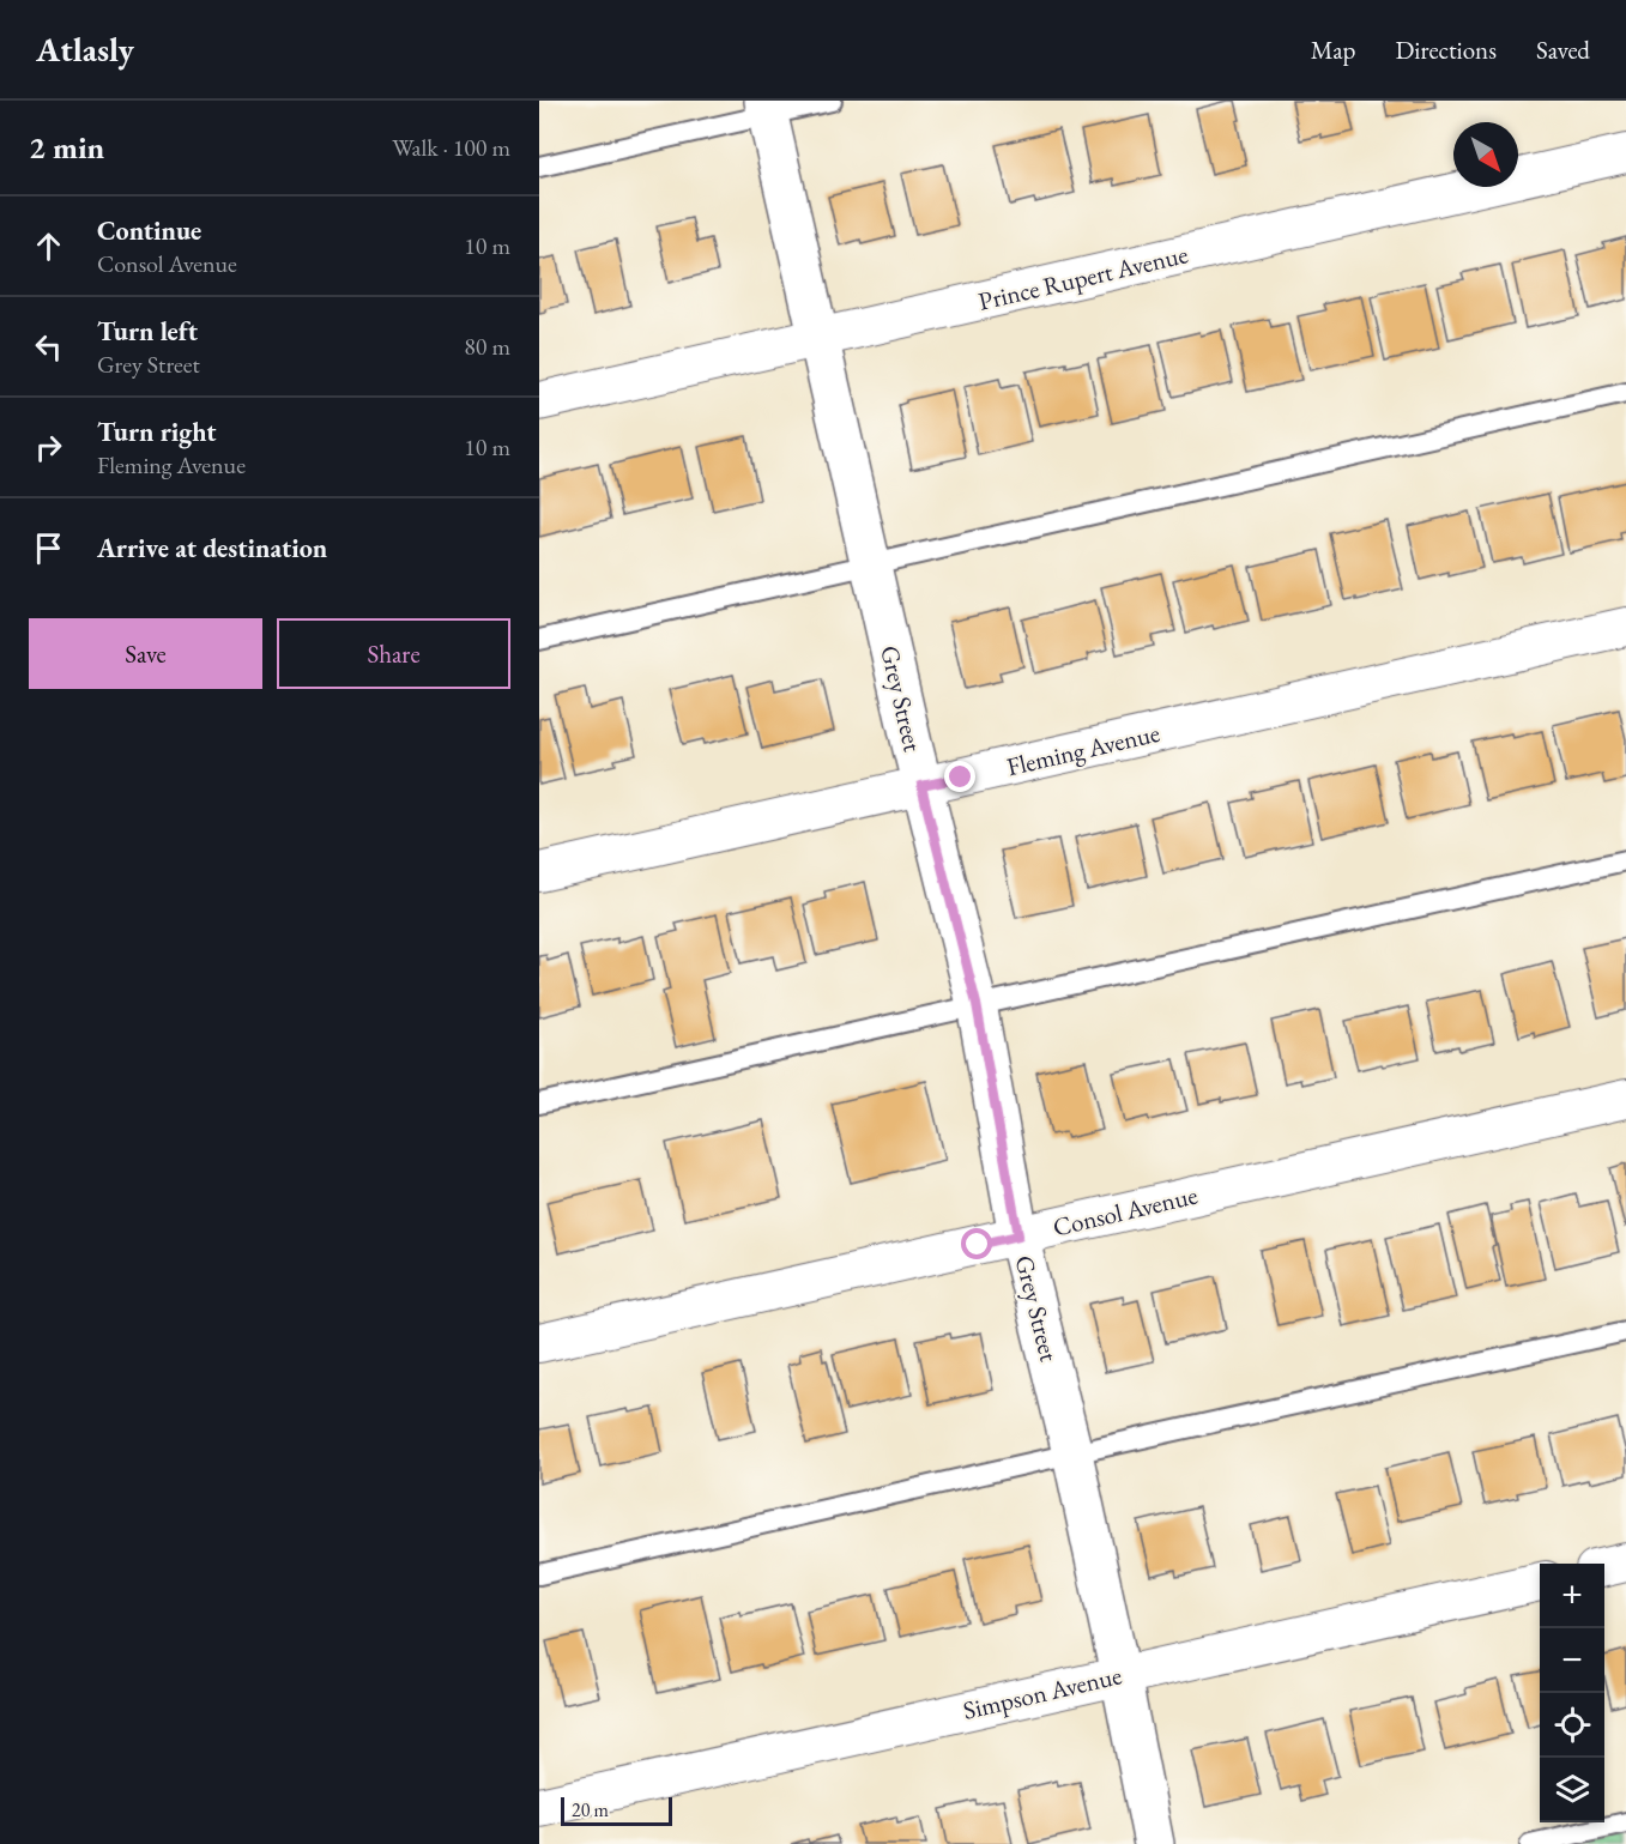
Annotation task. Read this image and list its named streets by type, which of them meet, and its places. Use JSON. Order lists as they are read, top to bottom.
{
  "streets": {
    "street": [
      "Prince Rupert Avenue",
      "Grey Street",
      "Fleming Avenue",
      "Consol Avenue",
      "Simpson Avenue"
    ]
  },
  "crossings": [
    ["Prince Rupert Avenue", "Grey Street"],
    ["Grey Street", "Fleming Avenue"],
    ["Grey Street", "Consol Avenue"],
    ["Grey Street", "Simpson Avenue"]
  ],
  "scale_bar": "20 m",
  "north": "bottom right",
  "page": {
    "header": "Atlasly",
    "nav": ["Map", "Directions", "Saved"],
    "heading": ["2 min", "Walk · 100 m"],
    "list": [
      ["Continue", "Consol Avenue", "10 m"],
      ["Turn left", "Grey Street", "80 m"],
      ["Turn right", "Fleming Avenue", "10 m"],
      "Arrive at destination"
    ],
    "buttons": ["Save", "Share"],
    "map_buttons": ["+", "−"],
    "scale": "20 m"
  }
}
